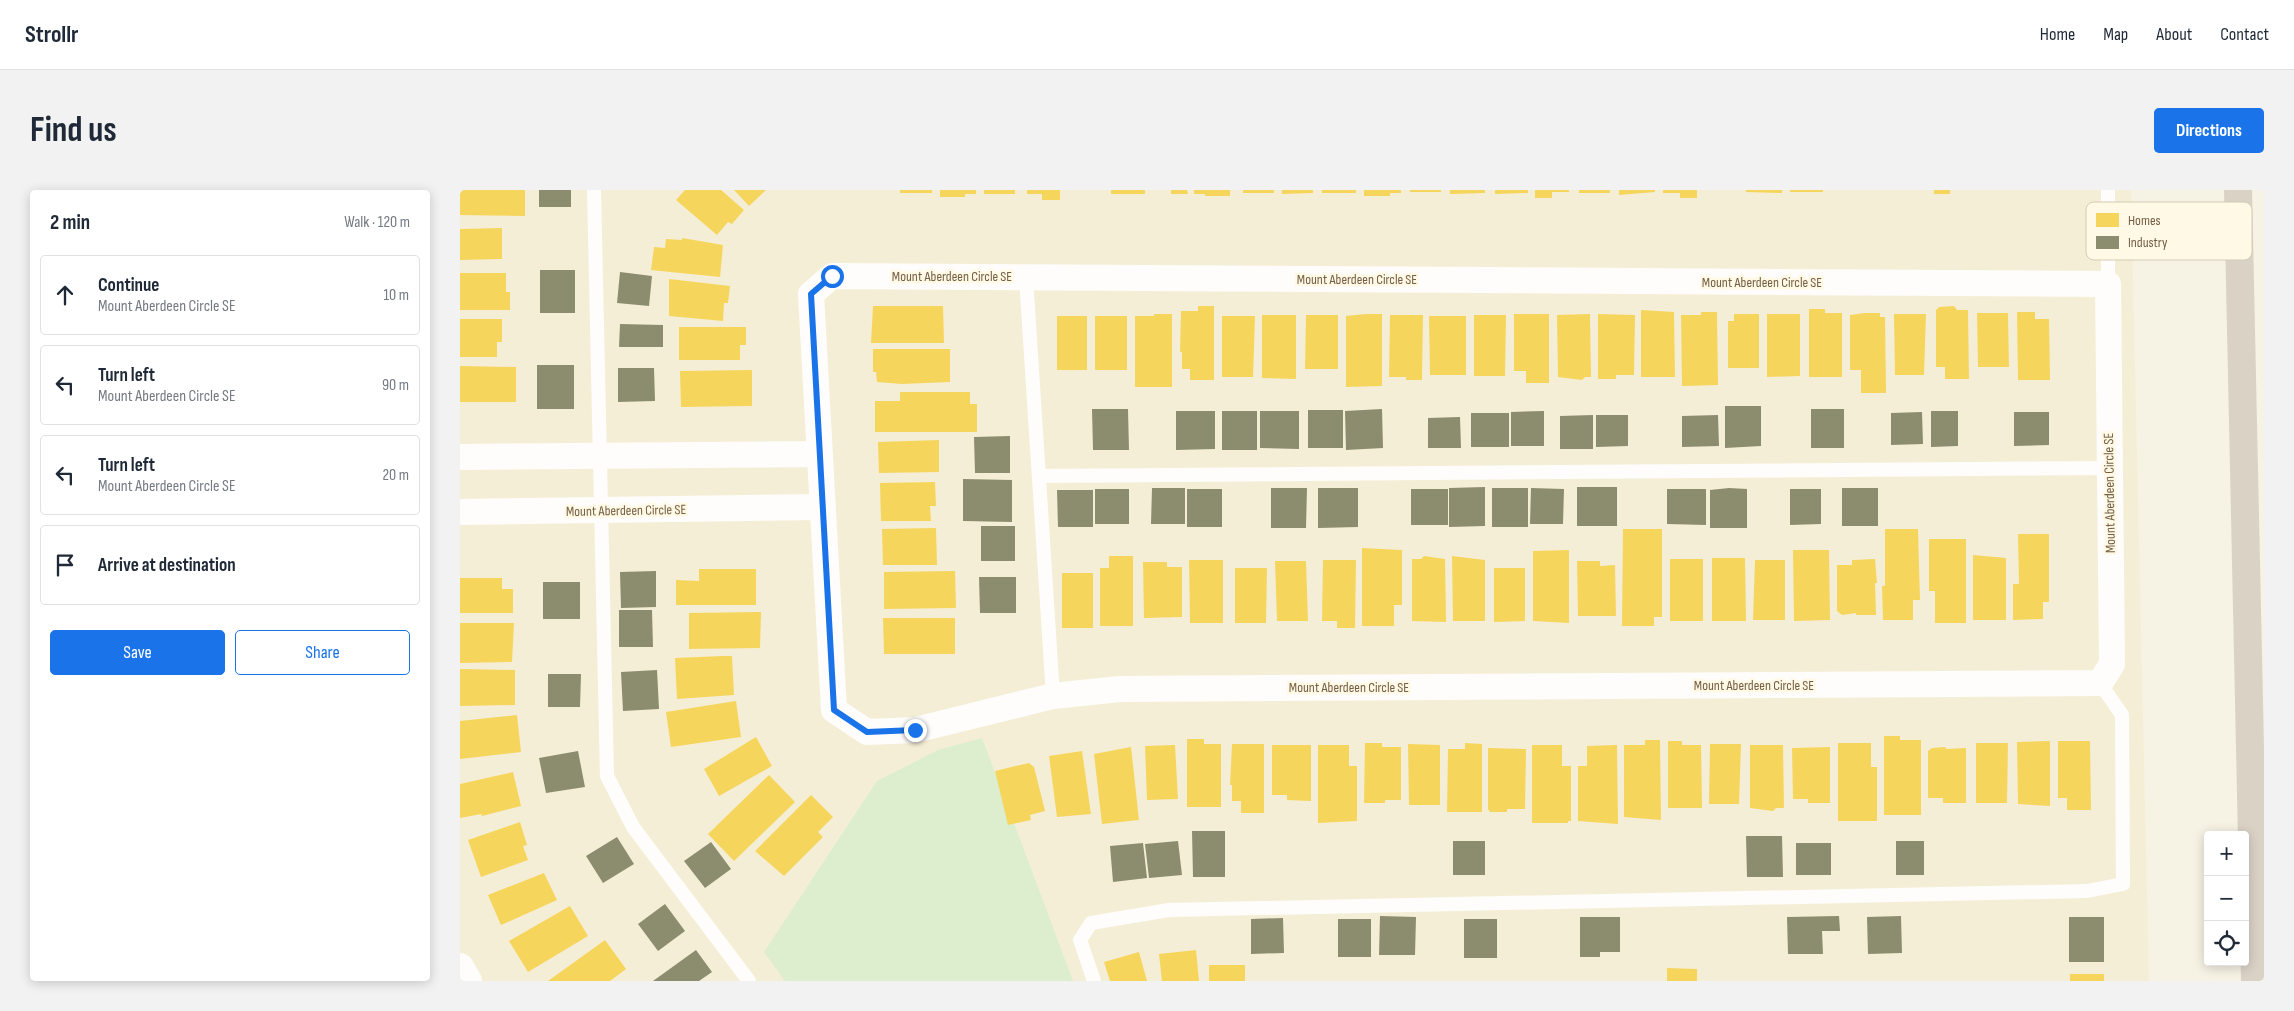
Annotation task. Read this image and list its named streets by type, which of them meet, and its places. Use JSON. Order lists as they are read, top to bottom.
{
  "streets": {
    "street": ["Mount Aberdeen Circle SE"]
  },
  "legend": ["Homes", "Industry"],
  "page": {
    "header": "Strollr",
    "nav": [
      "Home",
      "Map",
      "About",
      "Contact"
    ],
    "buttons": [
      "Directions",
      ["Save", "Share"]
    ],
    "title": "Find us",
    "heading": ["2 min", "Walk · 120 m"],
    "list": [
      ["Continue", "Mount Aberdeen Circle SE", "10 m"],
      ["Turn left", "Mount Aberdeen Circle SE", "90 m"],
      ["Turn left", "Mount Aberdeen Circle SE", "20 m"],
      "Arrive at destination"
    ],
    "map_buttons": ["+", "−"]
  }
}
